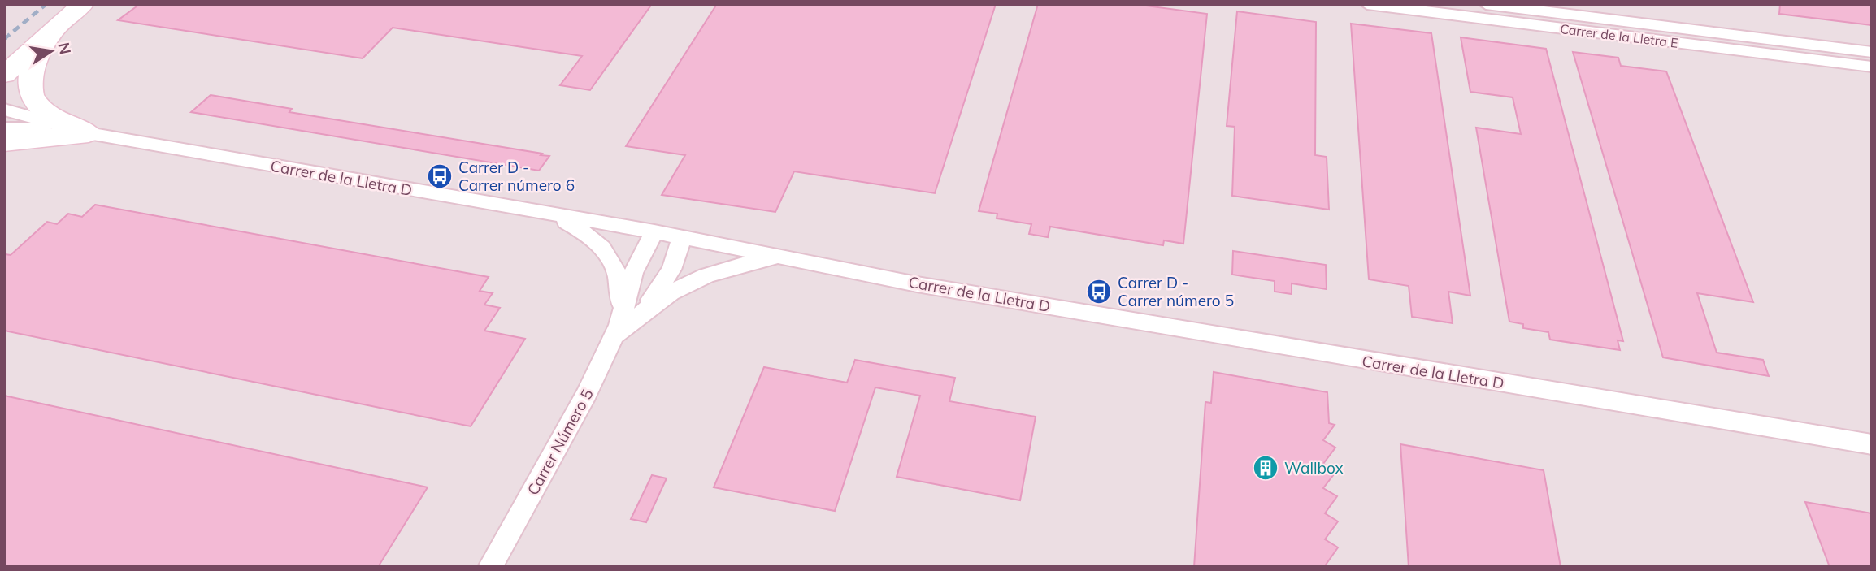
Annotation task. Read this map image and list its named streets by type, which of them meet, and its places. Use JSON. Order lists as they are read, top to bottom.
{
  "streets": {
    "street": ["Carrer de la Lletra E", "Carrer de la Lletra D", "Carrer Número 5"]
  },
  "places": {
    "bus stop": ["Carrer D - Carrer número 6", "Carrer D - Carrer número 5"],
    "building": ["Wallbox"]
  },
  "north": "right"
}
